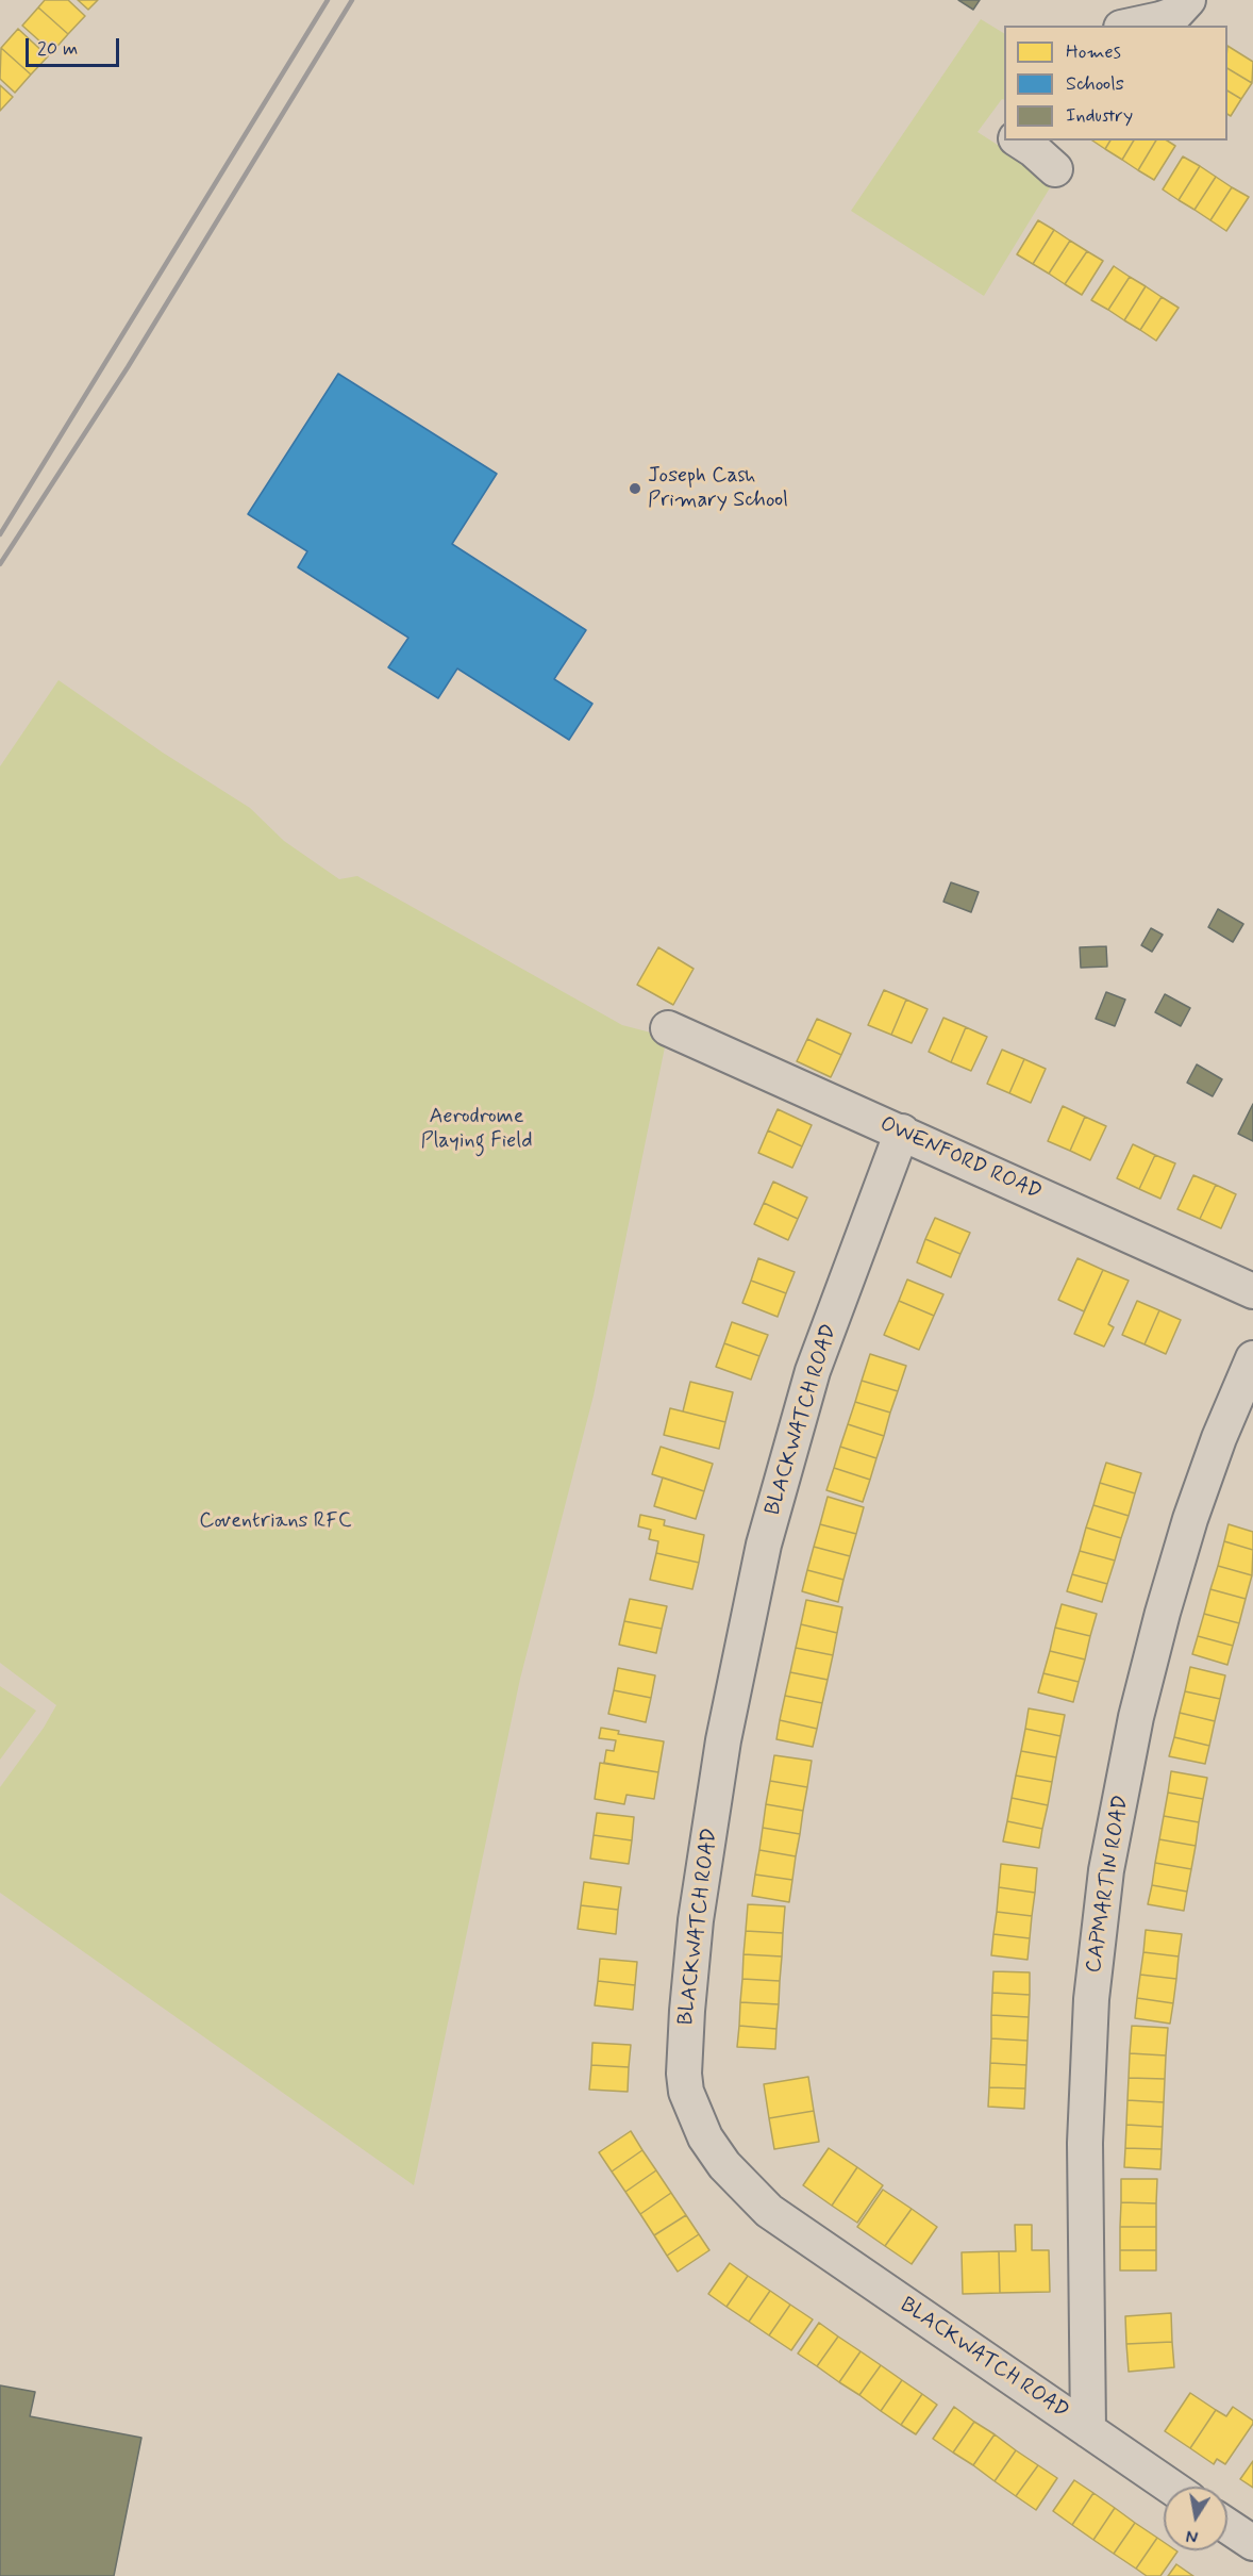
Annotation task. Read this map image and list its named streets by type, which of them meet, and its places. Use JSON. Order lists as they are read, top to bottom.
{
  "streets": {
    "street": ["OWENFORD ROAD", "BLACKWATCH ROAD", "CAPMARTIN ROAD"]
  },
  "crossings": [
    ["OWENFORD ROAD", "BLACKWATCH ROAD"],
    ["BLACKWATCH ROAD", "CAPMARTIN ROAD"]
  ],
  "parks": ["Aerodrome Playing Field", "Coventrians RFC"],
  "places": ["Joseph Cash Primary School"],
  "legend": ["Homes", "Schools", "Industry"],
  "scale_bar": "20 m",
  "north": "bottom"
}
